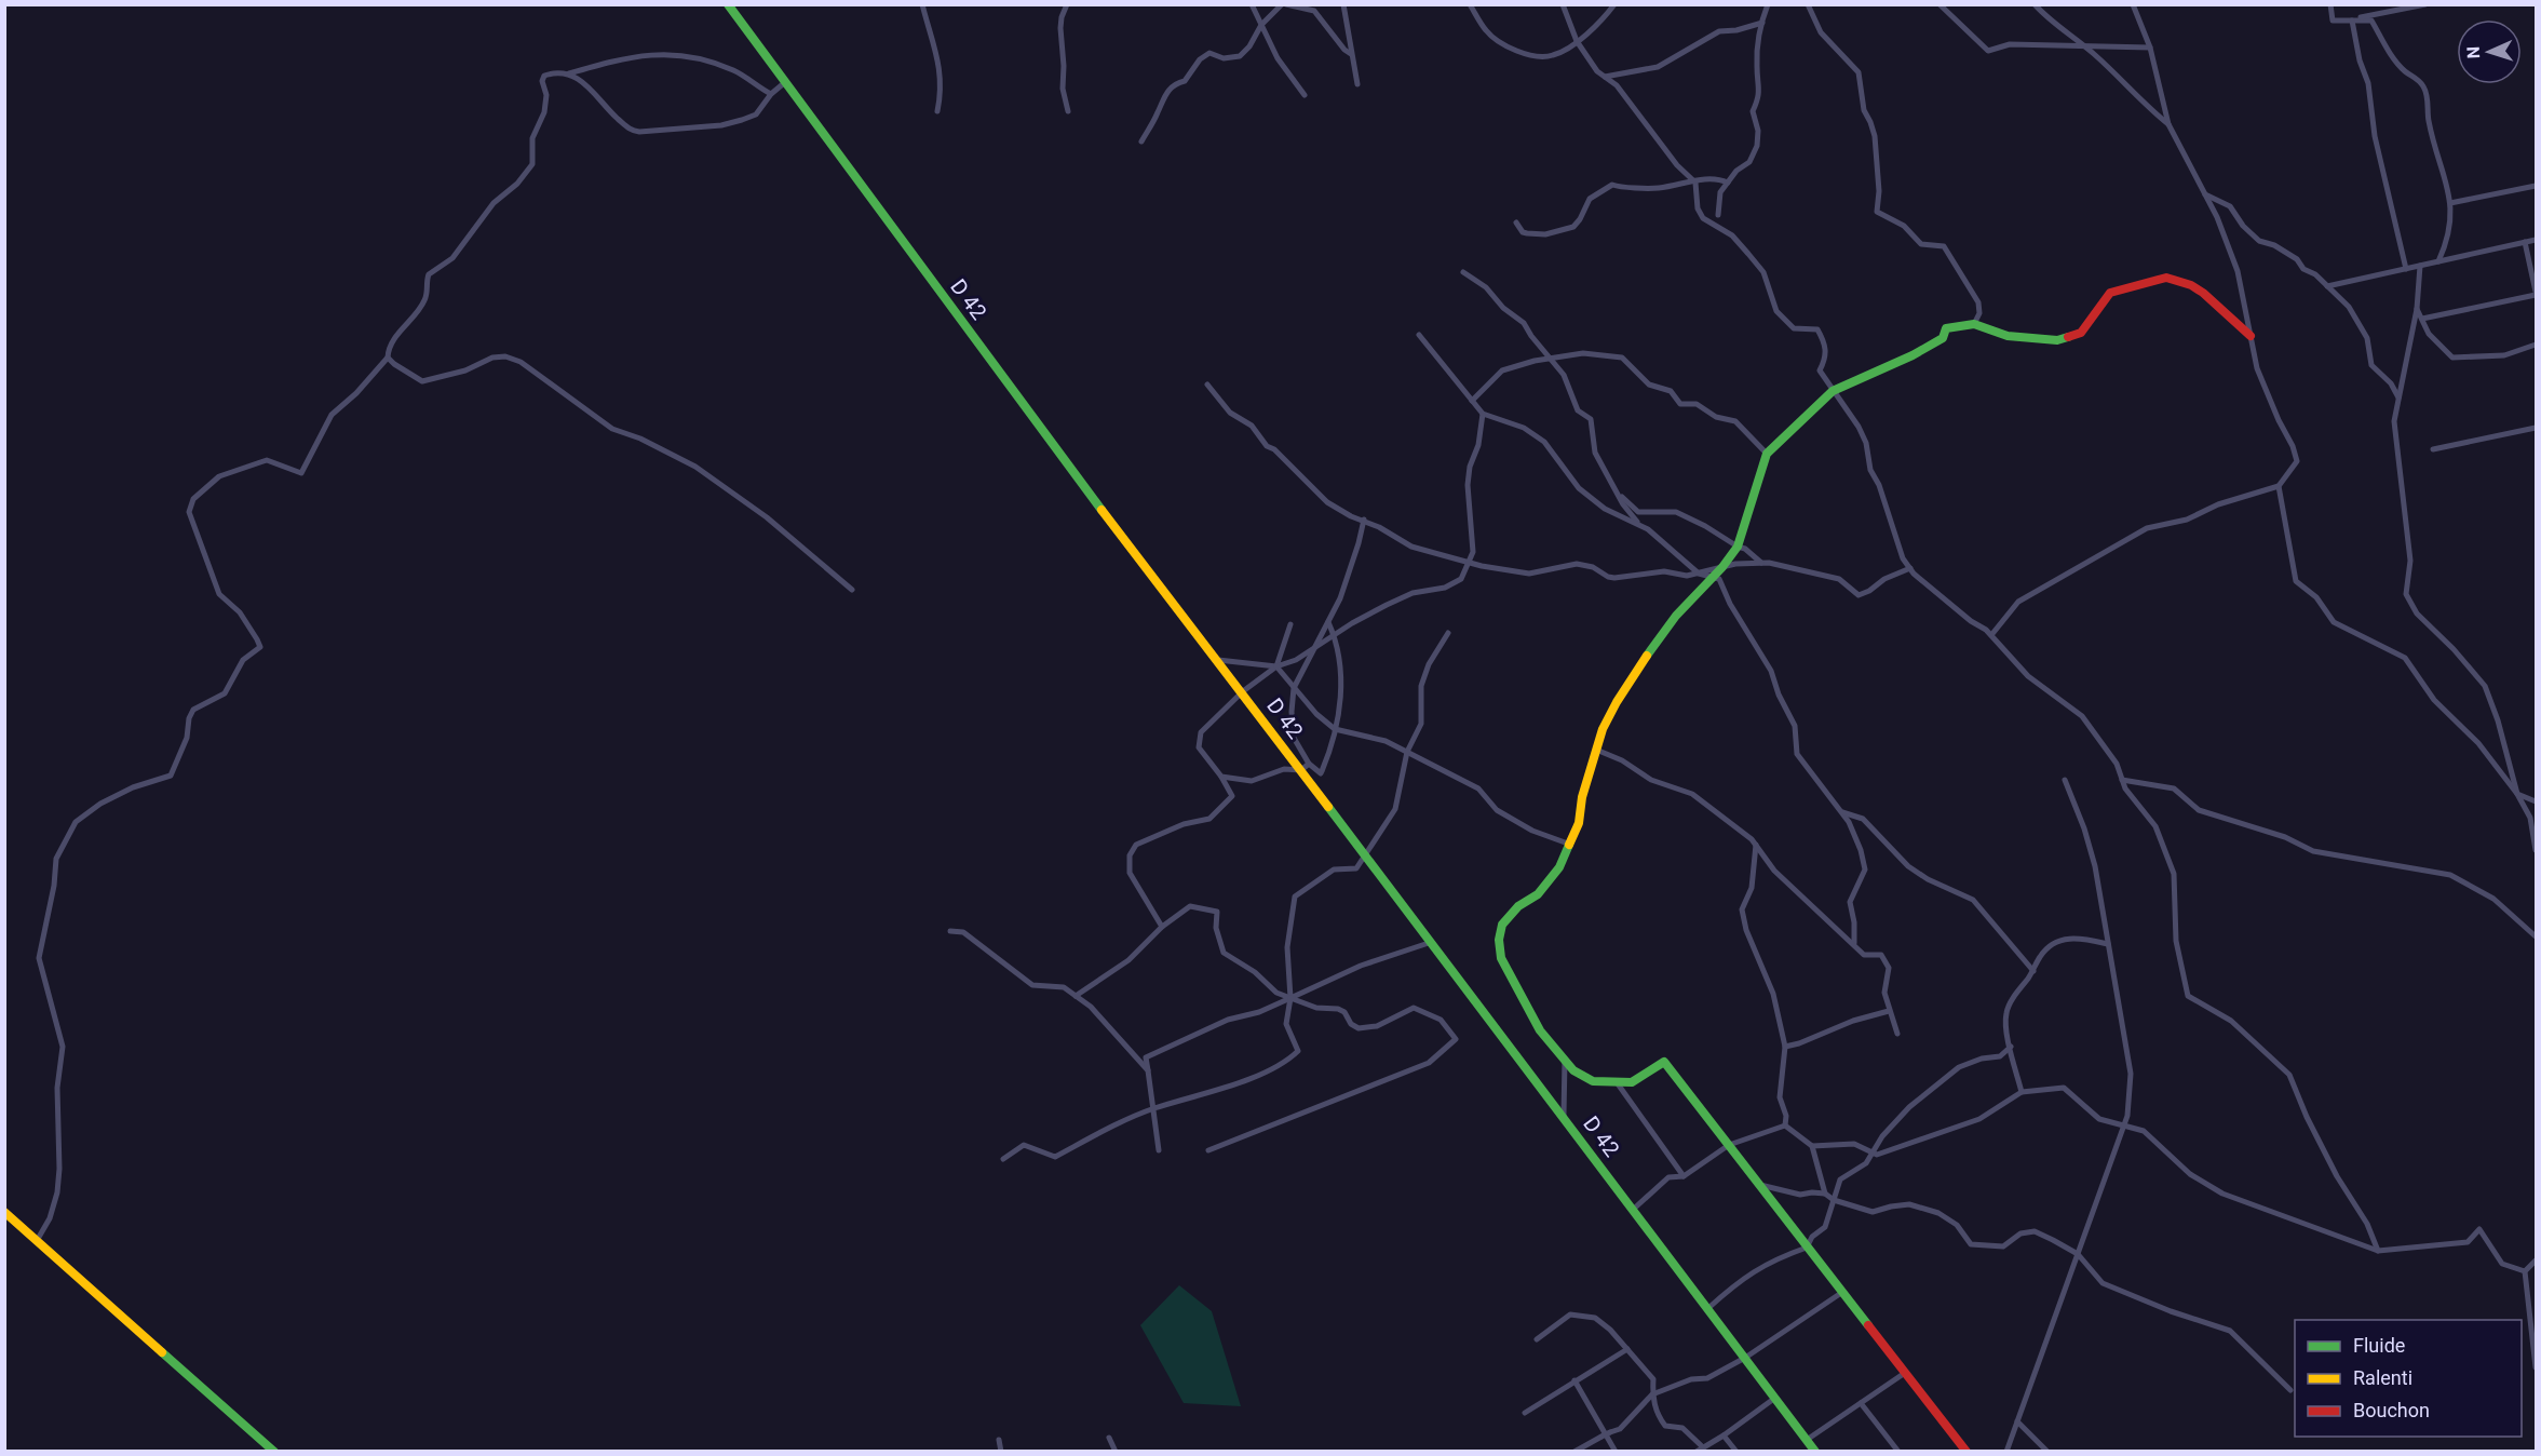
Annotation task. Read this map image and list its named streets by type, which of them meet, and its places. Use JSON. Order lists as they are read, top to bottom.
{
  "streets": {
    "street": ["D 42"]
  },
  "legend": ["Fluide", "Ralenti", "Bouchon"],
  "north": "left"
}
